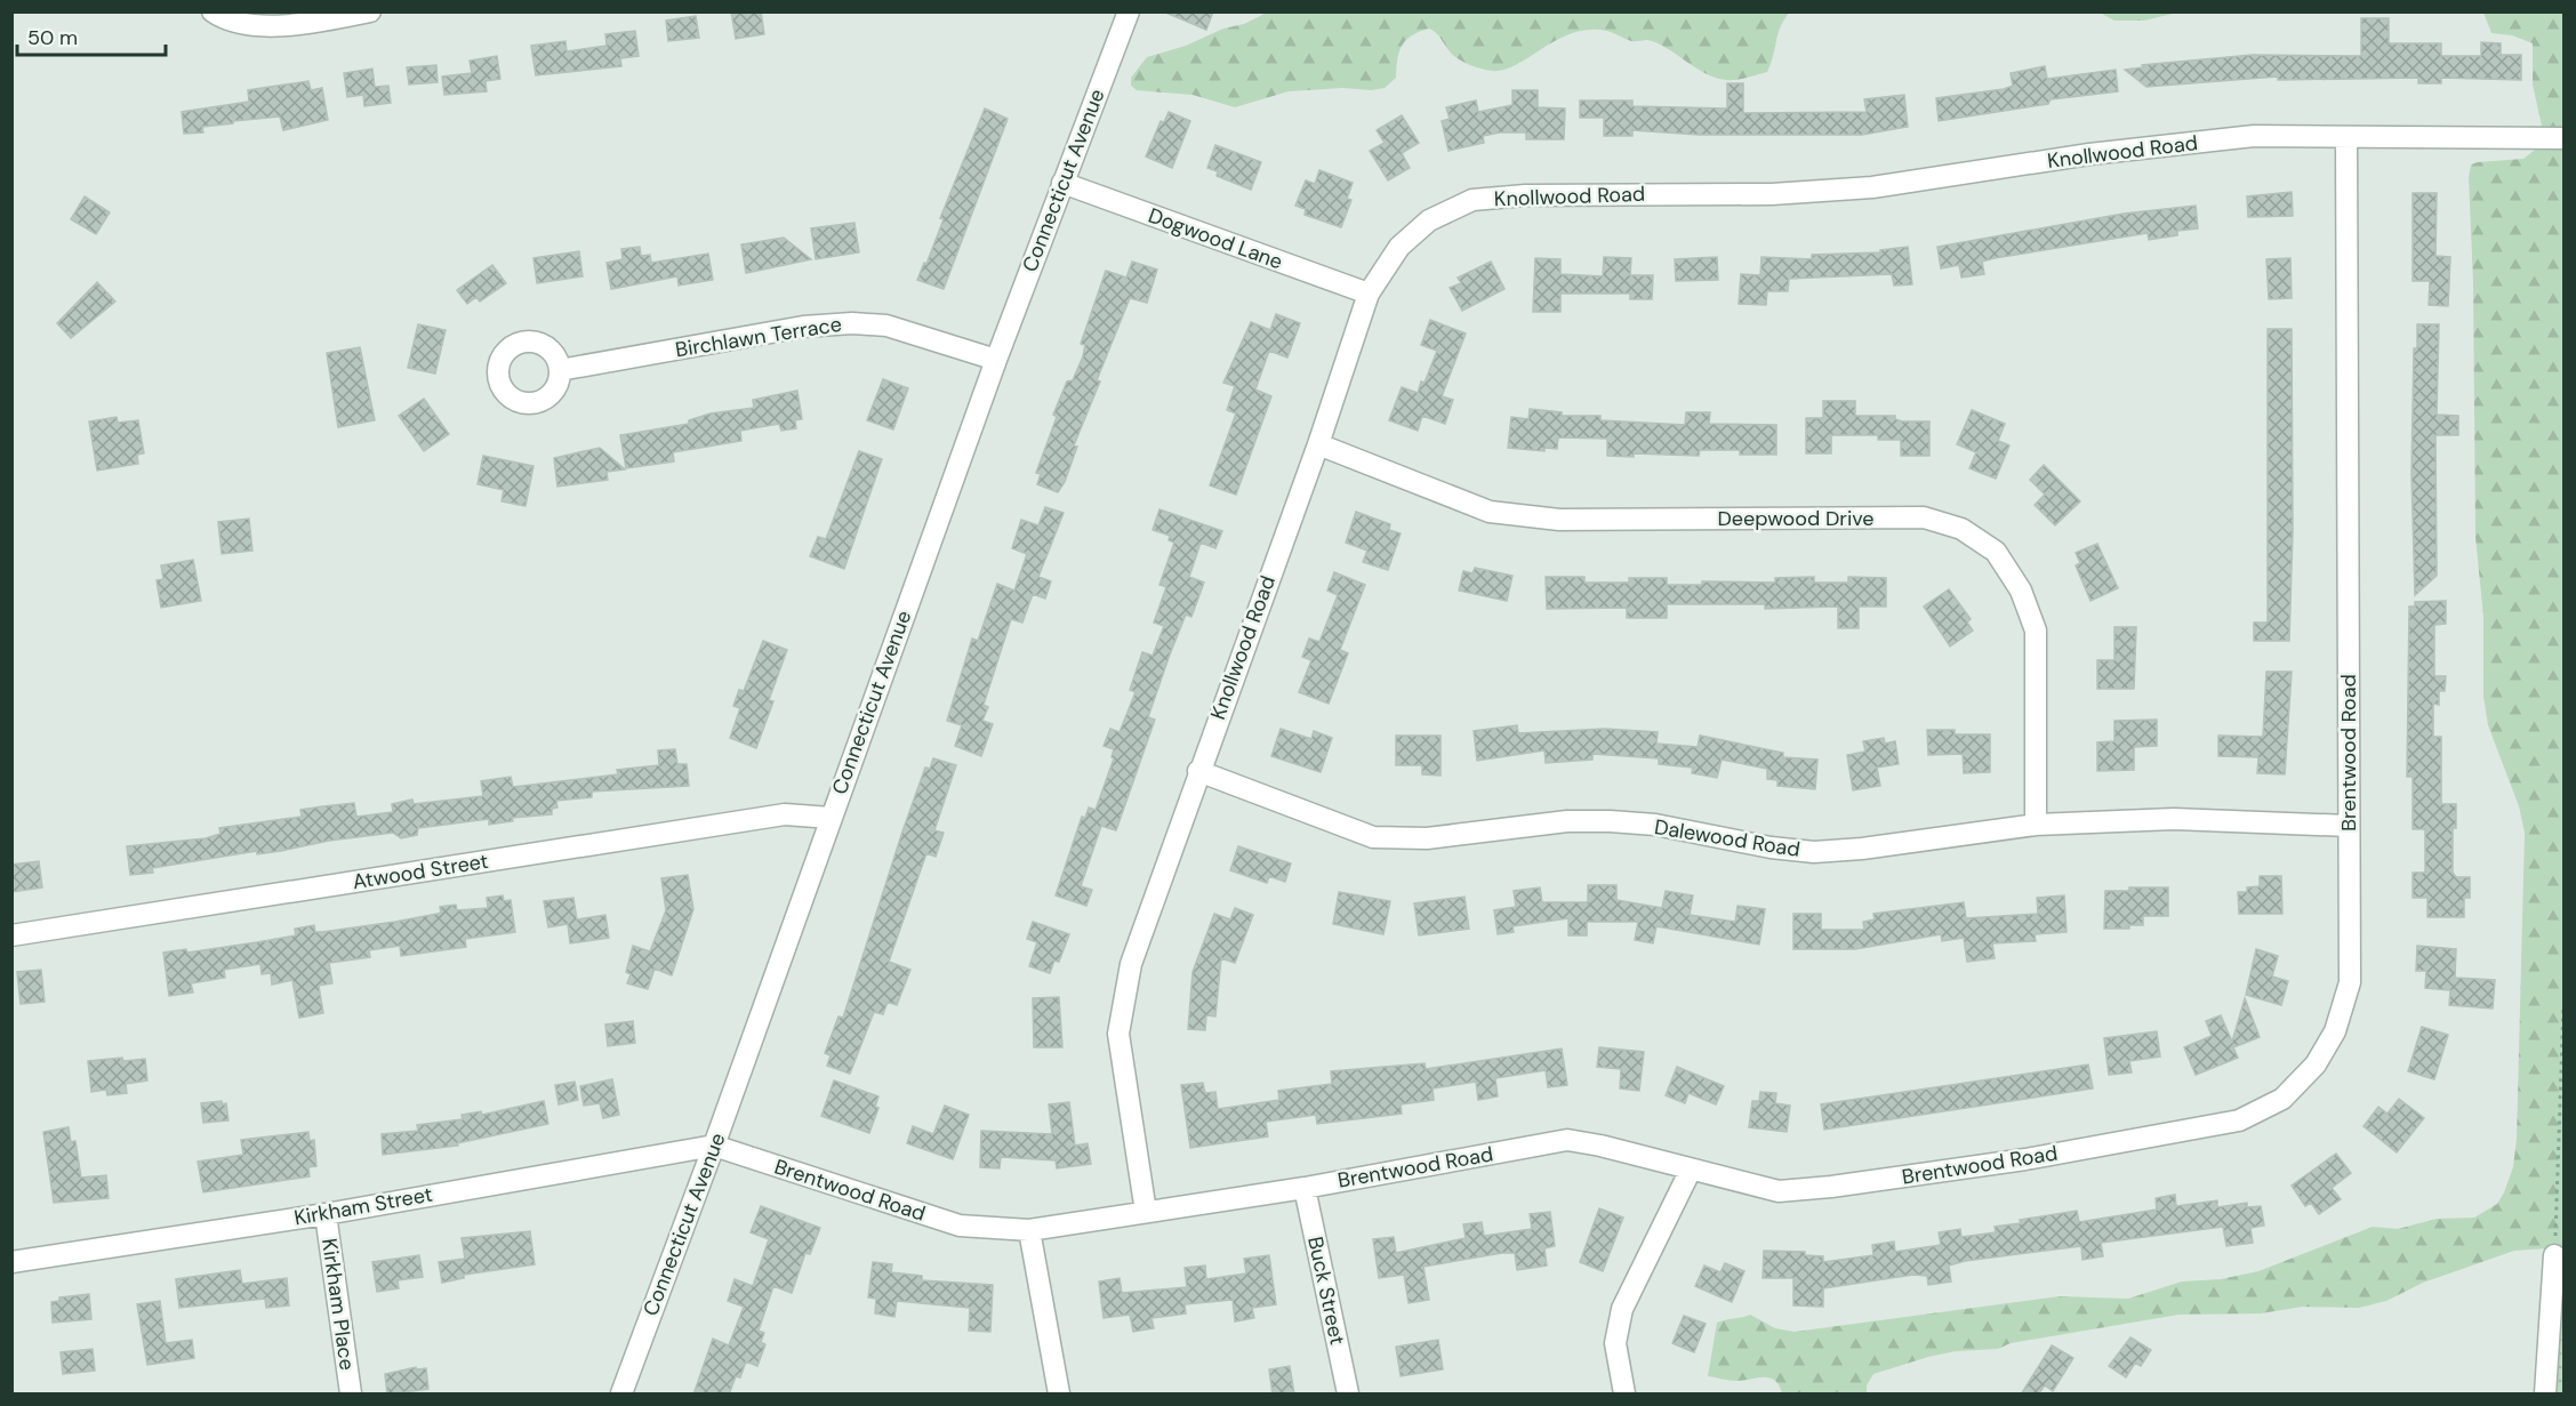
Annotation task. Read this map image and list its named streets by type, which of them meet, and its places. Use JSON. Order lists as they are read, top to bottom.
{
  "streets": {
    "street": [
      "Knollwood Road",
      "Connecticut Avenue",
      "Dogwood Lane",
      "Birchlawn Terrace",
      "Deepwood Drive",
      "Brentwood Road",
      "Dalewood Road",
      "Atwood Street",
      "Kirkham Street",
      "Buck Street",
      "Kirkham Place"
    ]
  },
  "crossings": [
    ["Knollwood Road", "Dogwood Lane"],
    ["Knollwood Road", "Deepwood Drive"],
    ["Knollwood Road", "Brentwood Road"],
    ["Knollwood Road", "Dalewood Road"],
    ["Connecticut Avenue", "Dogwood Lane"],
    ["Connecticut Avenue", "Birchlawn Terrace"],
    ["Connecticut Avenue", "Brentwood Road"],
    ["Connecticut Avenue", "Atwood Street"],
    ["Connecticut Avenue", "Kirkham Street"],
    ["Deepwood Drive", "Dalewood Road"],
    ["Brentwood Road", "Dalewood Road"],
    ["Brentwood Road", "Kirkham Street"],
    ["Brentwood Road", "Buck Street"],
    ["Kirkham Street", "Kirkham Place"]
  ],
  "scale_bar": "50 m"
}
